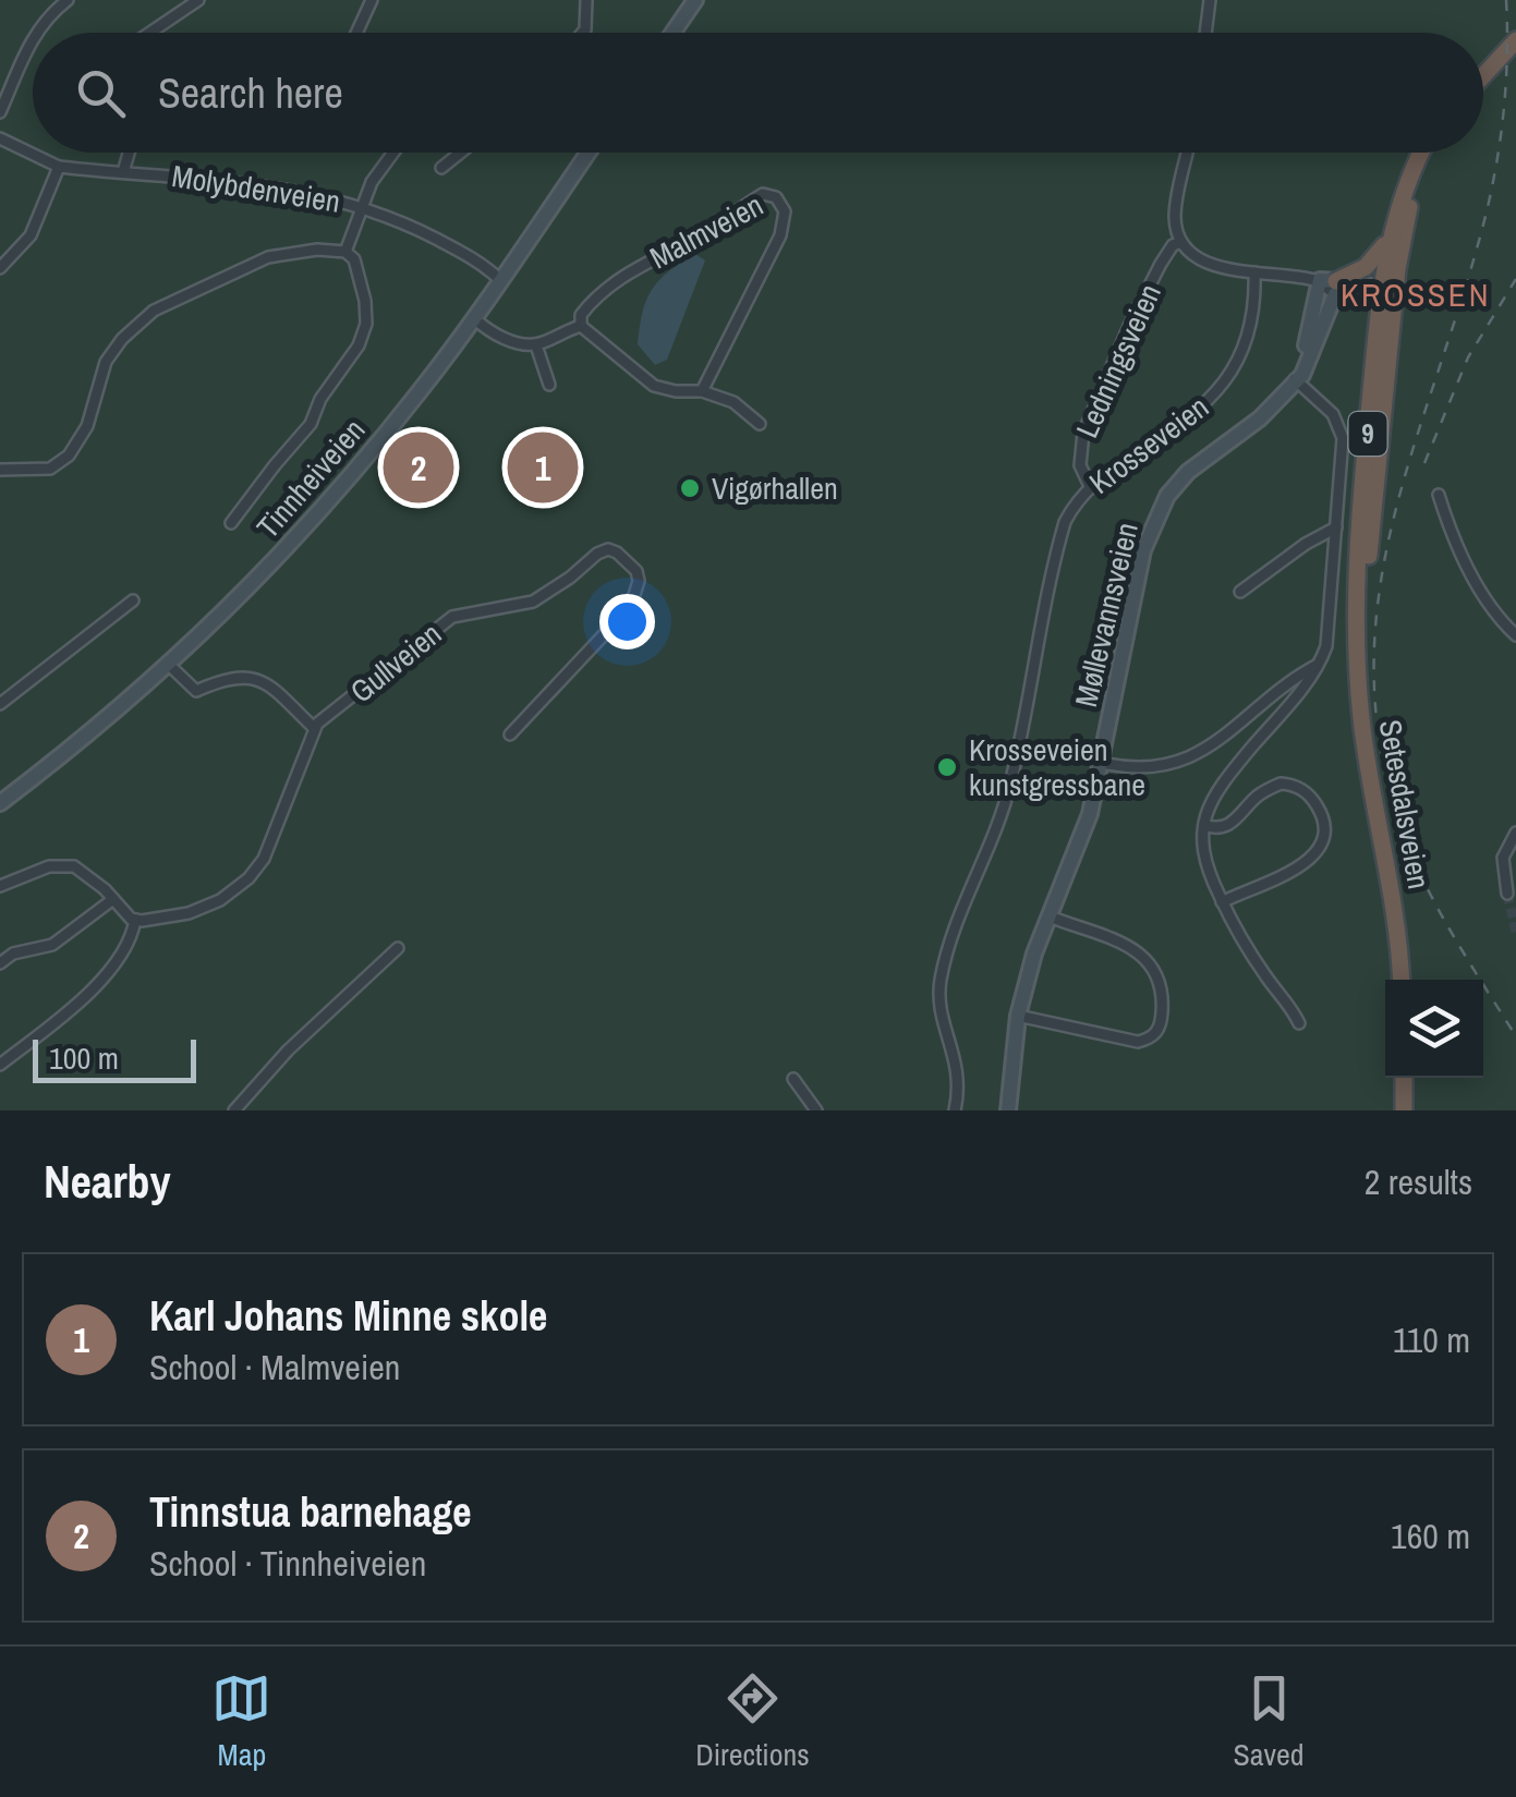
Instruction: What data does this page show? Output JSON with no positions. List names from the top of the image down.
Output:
{
  "streets": {
    "highway": ["9", "Setesdalsveien"],
    "street": [
      "Molybdenveien",
      "Malmveien",
      "Ledningsveien",
      "Krosseveien",
      "Tinnheiveien",
      "Møllevannsveien",
      "Gullveien"
    ]
  },
  "crossings": [
    ["Molybdenveien", "Tinnheiveien"],
    ["Ledningsveien", "Krosseveien"],
    ["9", "Møllevannsveien"],
    ["9", "Setesdalsveien"]
  ],
  "districts": ["KROSSEN"],
  "places": ["Vigørhallen", "Krosseveien kunstgressbane"],
  "scale_bar": "100 m",
  "page": {
    "search": "Search here",
    "pins": ["1", "2"],
    "scale": "100 m",
    "heading": ["Nearby", "2 results"],
    "list": [
      {
        "mark": "1",
        "name": "Karl Johans Minne skole",
        "note": "School · Malmveien",
        "value": "110 m"
      },
      {
        "mark": "2",
        "name": "Tinnstua barnehage",
        "note": "School · Tinnheiveien",
        "value": "160 m"
      }
    ],
    "nav": ["Map", "Directions", "Saved"]
  }
}
